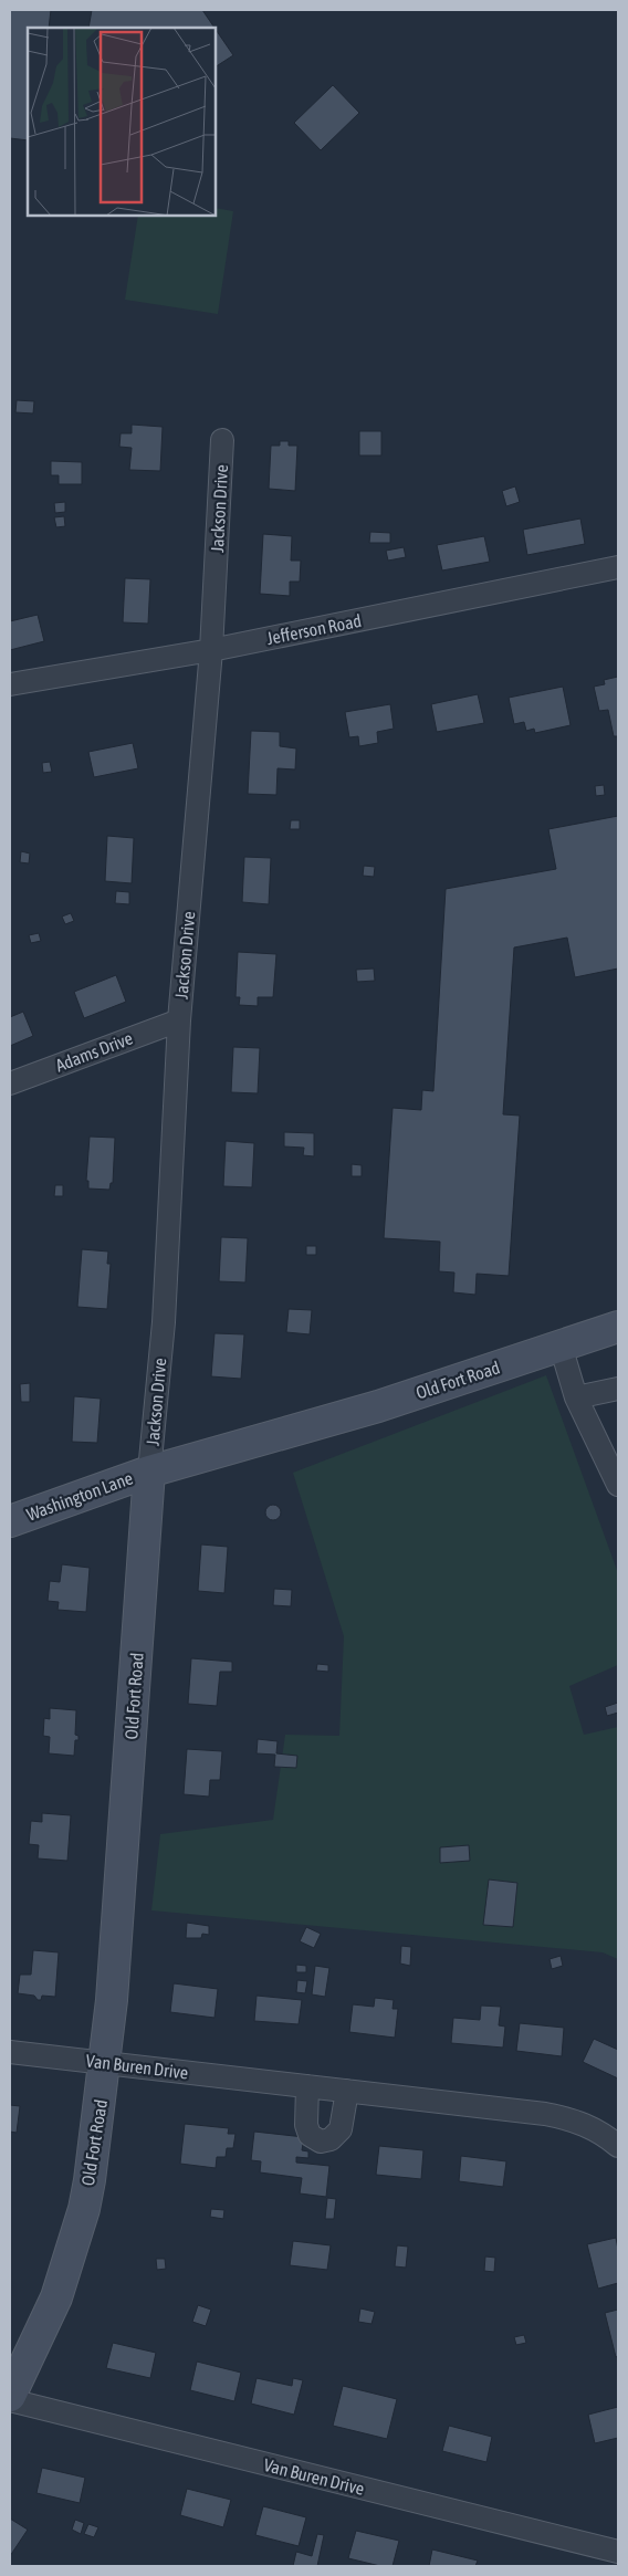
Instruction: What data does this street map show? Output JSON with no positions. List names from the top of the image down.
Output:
{
  "streets": {
    "main road": ["Old Fort Road", "Washington Lane"],
    "street": [
      "Jackson Drive",
      "Jefferson Road",
      "Adams Drive",
      "Van Buren Drive"
    ]
  },
  "crossings": [
    ["Jackson Drive", "Jefferson Road"],
    ["Jackson Drive", "Adams Drive"],
    ["Jackson Drive", "Old Fort Road"],
    ["Jackson Drive", "Washington Lane"],
    ["Old Fort Road", "Washington Lane"],
    ["Old Fort Road", "Van Buren Drive"]
  ]
}
